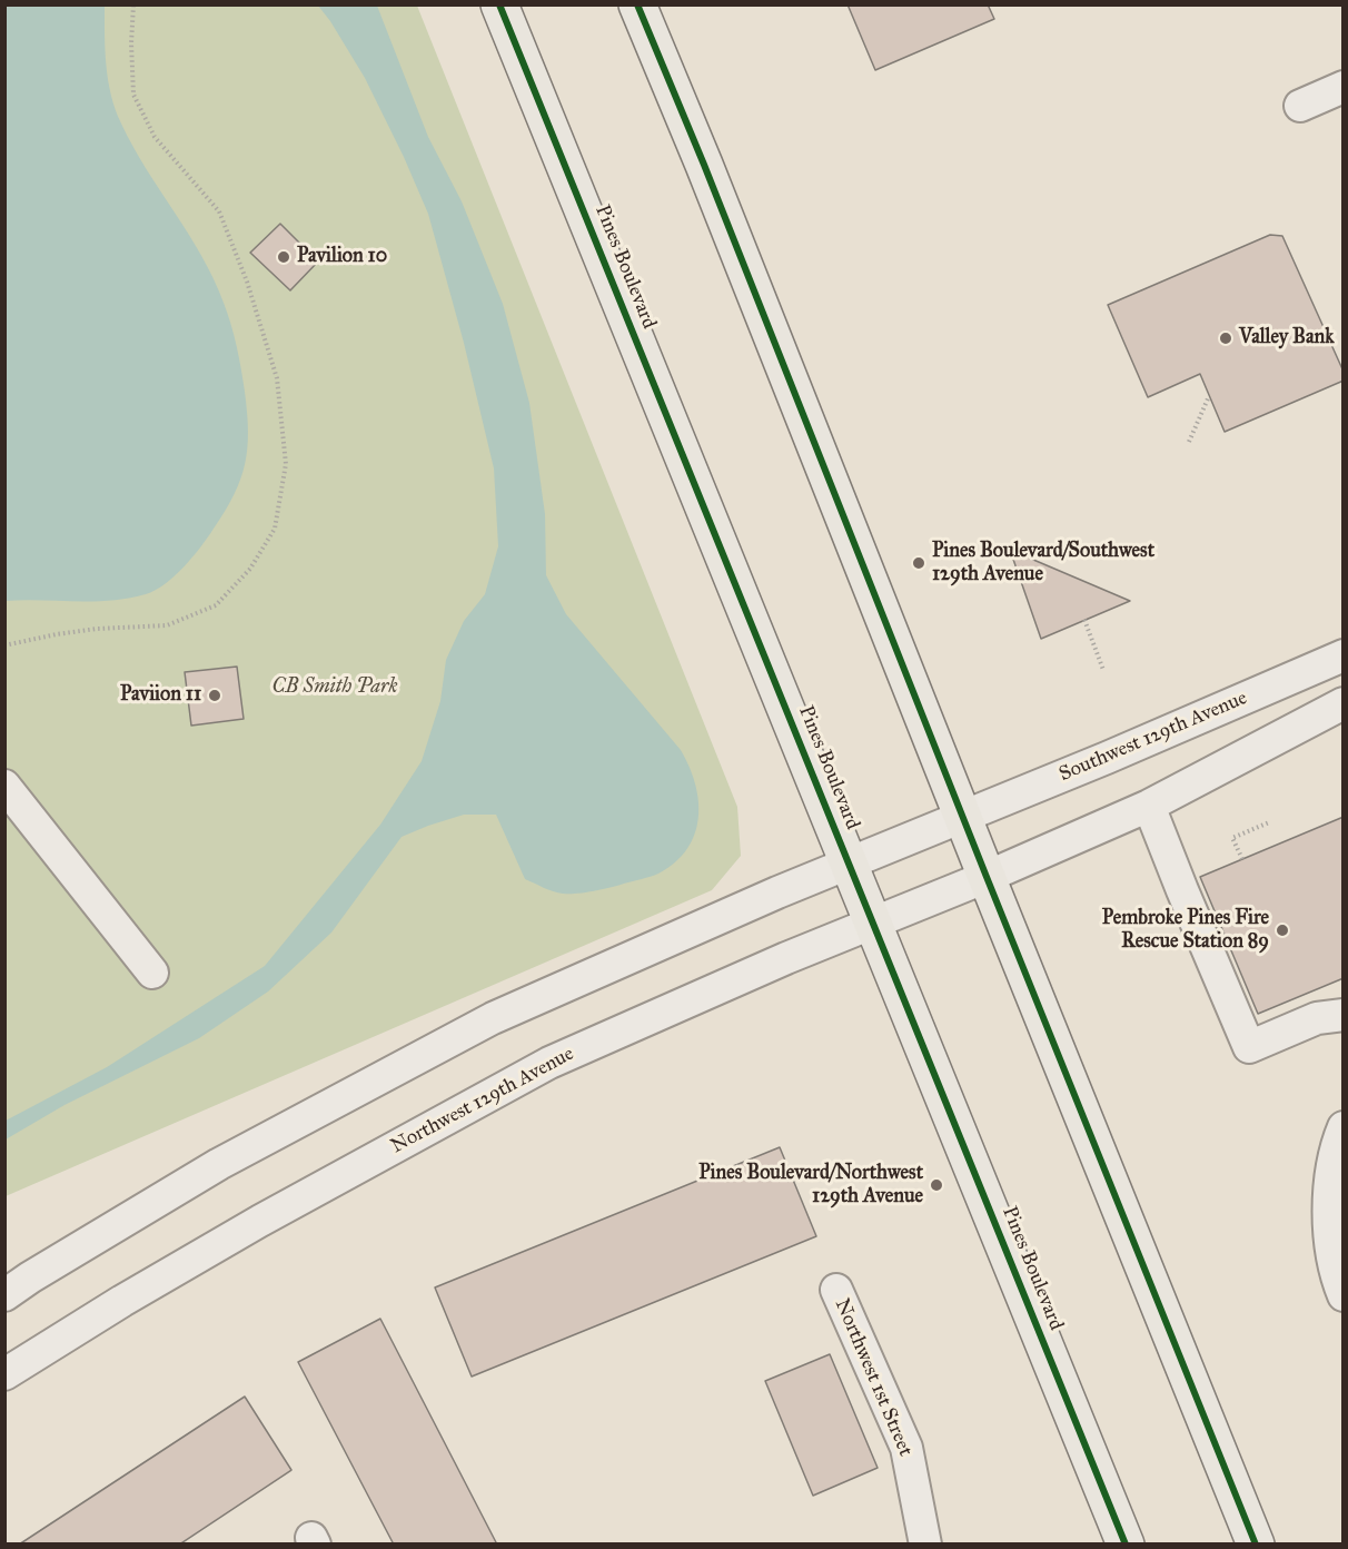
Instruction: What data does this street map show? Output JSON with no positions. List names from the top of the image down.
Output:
{
  "streets": {
    "highway": ["Pines Boulevard"],
    "street": ["Southwest 129th Avenue", "Northwest 129th Avenue", "Northwest 1st Street"]
  },
  "crossings": [
    ["Pines Boulevard", "Northwest 129th Avenue"]
  ],
  "parks": ["CB Smith Park"],
  "places": [
    "Pavilion 10",
    "Valley Bank",
    "Pines Boulevard/Southwest 129th Avenue",
    "Paviion 11",
    "Pembroke Pines Fire Rescue Station 89",
    "Pines Boulevard/Northwest 129th Avenue"
  ]
}
